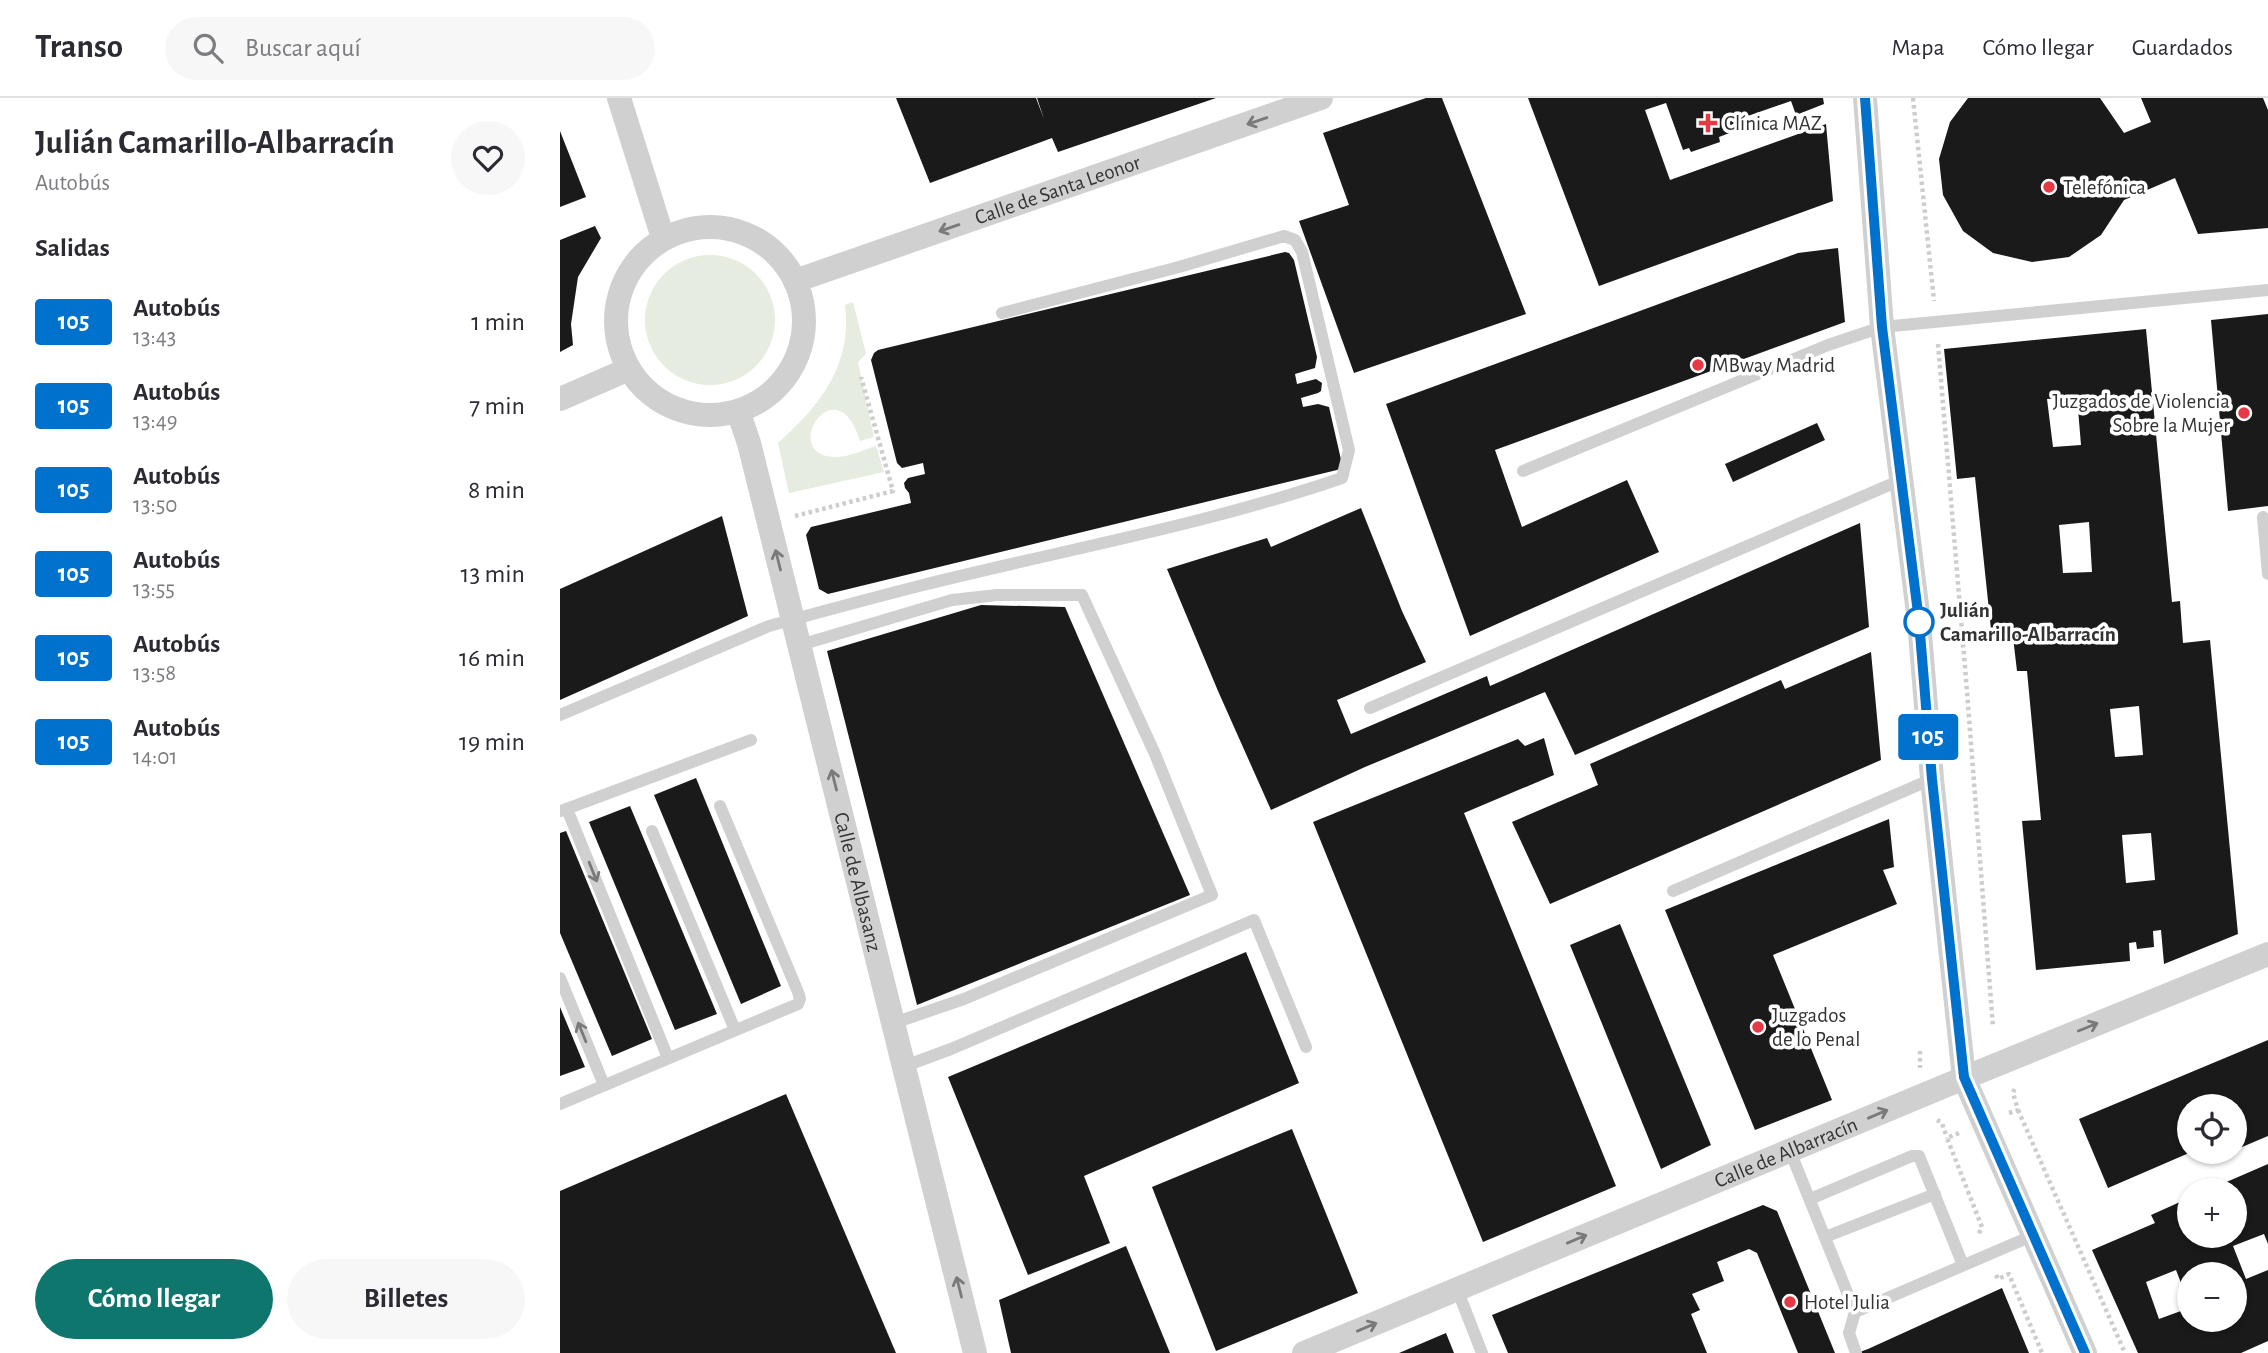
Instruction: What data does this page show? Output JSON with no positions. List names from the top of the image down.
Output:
{
  "streets": {
    "street": ["Calle de Santa Leonor", "Calle de Albasanz", "Calle de Albarracín"]
  },
  "crossings": [
    ["Calle de Santa Leonor", "Calle de Albasanz"]
  ],
  "one_way": ["Calle de Santa Leonor", "Calle de Albasanz", "Calle de Albarracín"],
  "places": {
    "health": ["Clínica MAZ"],
    "other": [
      "Telefónica",
      "MBway Madrid",
      "Juzgados de Violencia Sobre la Mujer",
      "Julián Camarillo-Albarracín",
      "Juzgados de lo Penal",
      "Hotel Julia"
    ]
  },
  "lines": ["bus line 105"],
  "page": {
    "header": "Transo",
    "search": "Buscar aquí",
    "nav": ["Mapa", "Cómo llegar", "Guardados"],
    "heading": [
      ["Julián Camarillo-Albarracín", "Autobús"],
      "Salidas"
    ],
    "on_map": "105",
    "list": [
      {
        "mark": "105",
        "name": "Autobús",
        "note": "13:43",
        "value": "1 min"
      },
      {
        "mark": "105",
        "name": "Autobús",
        "note": "13:49",
        "value": "7 min"
      },
      {
        "mark": "105",
        "name": "Autobús",
        "note": "13:50",
        "value": "8 min"
      },
      {
        "mark": "105",
        "name": "Autobús",
        "note": "13:55",
        "value": "13 min"
      },
      {
        "mark": "105",
        "name": "Autobús",
        "note": "13:58",
        "value": "16 min"
      },
      {
        "mark": "105",
        "name": "Autobús",
        "note": "14:01",
        "value": "19 min"
      }
    ],
    "map_buttons": ["+", "−"],
    "buttons": ["Cómo llegar", "Billetes"]
  }
}
